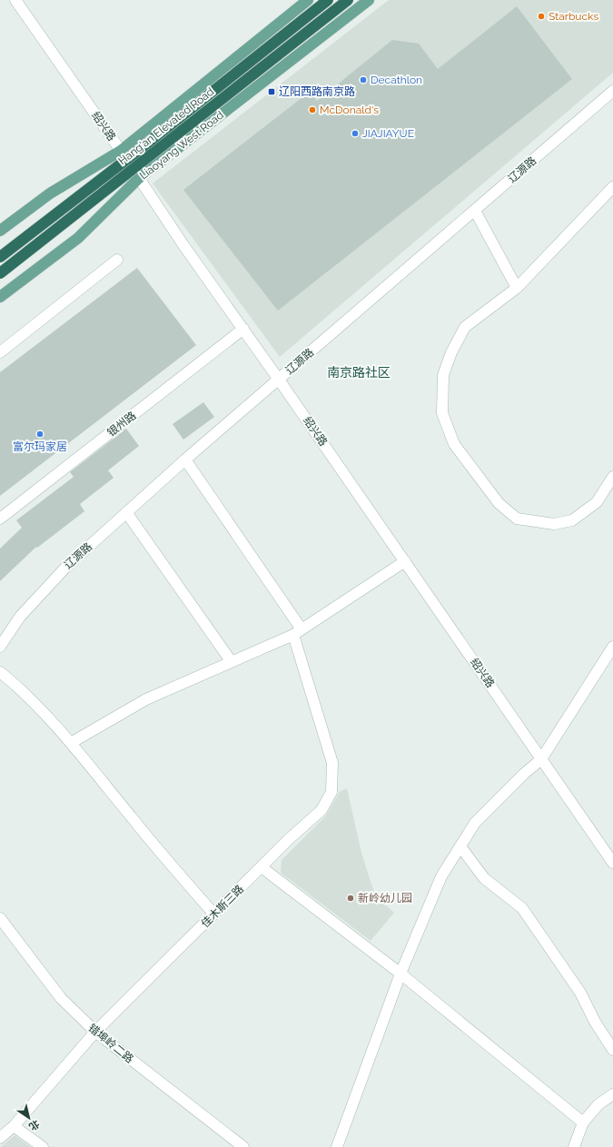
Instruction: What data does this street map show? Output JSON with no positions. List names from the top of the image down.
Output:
{
  "streets": {
    "highway": ["Hang'an Elevated Road"],
    "main road": ["Liaoyang West Road"],
    "street": [
      "绍兴路",
      "辽源路",
      "银州路",
      "佳木斯三路",
      "错埠岭二路"
    ]
  },
  "crossings": [
    ["绍兴路", "Liaoyang West Road"],
    ["绍兴路", "辽源路"],
    ["绍兴路", "银州路"],
    ["辽源路", "佳木斯三路"],
    ["佳木斯三路", "错埠岭二路"]
  ],
  "districts": ["南京路社区"],
  "places": {
    "other": [
      "Starbucks",
      "Decathlon",
      "McDonald's",
      "JIAJIAYUE",
      "富尔玛家居",
      "新岭幼儿园"
    ],
    "transit": ["辽阳西路南京路"]
  },
  "north": "bottom right"
}
